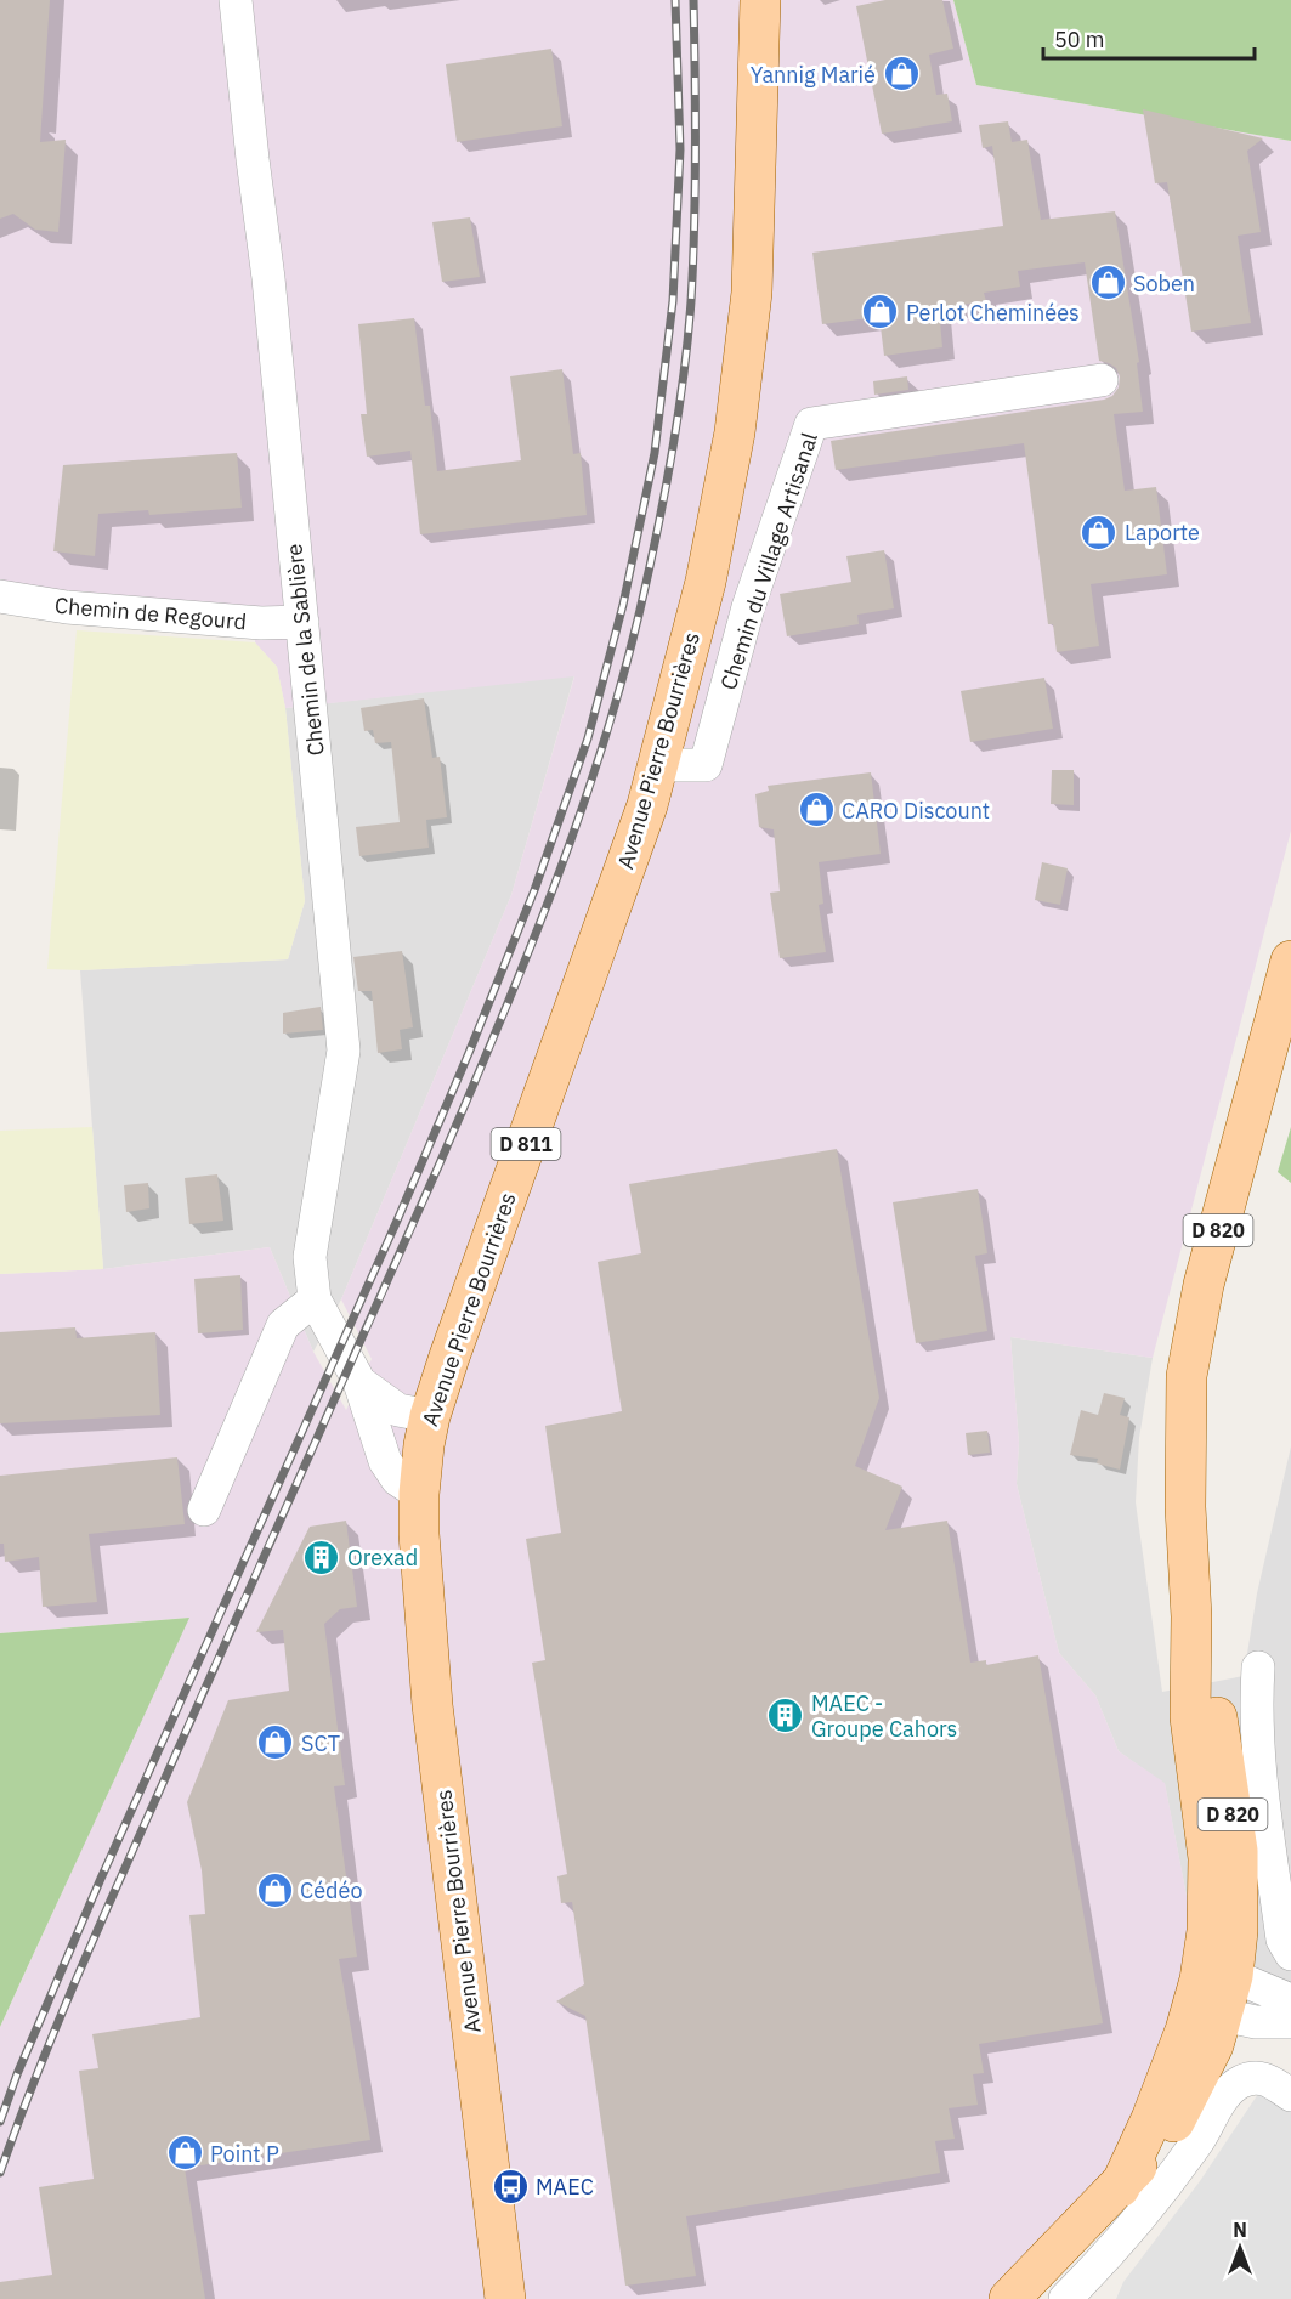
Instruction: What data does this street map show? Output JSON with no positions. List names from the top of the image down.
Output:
{
  "streets": {
    "main road": ["Avenue Pierre Bourrières", "D 811", "D 820"],
    "street": ["Chemin du Village Artisanal", "Chemin de Regourd", "Chemin de la Sablière"]
  },
  "crossings": [
    ["Chemin du Village Artisanal", "Avenue Pierre Bourrières"],
    ["Chemin de Regourd", "Chemin de la Sablière"],
    ["Chemin de la Sablière", "Avenue Pierre Bourrières"]
  ],
  "places": {
    "shop": [
      "Yannig Marié",
      "Soben",
      "Perlot Cheminées",
      "Laporte",
      "CARO Discount",
      "SCT",
      "Cédéo",
      "Point P"
    ],
    "building": ["Orexad", "MAEC - Groupe Cahors"],
    "bus stop": ["MAEC"]
  },
  "scale_bar": "50 m",
  "north": "top"
}
